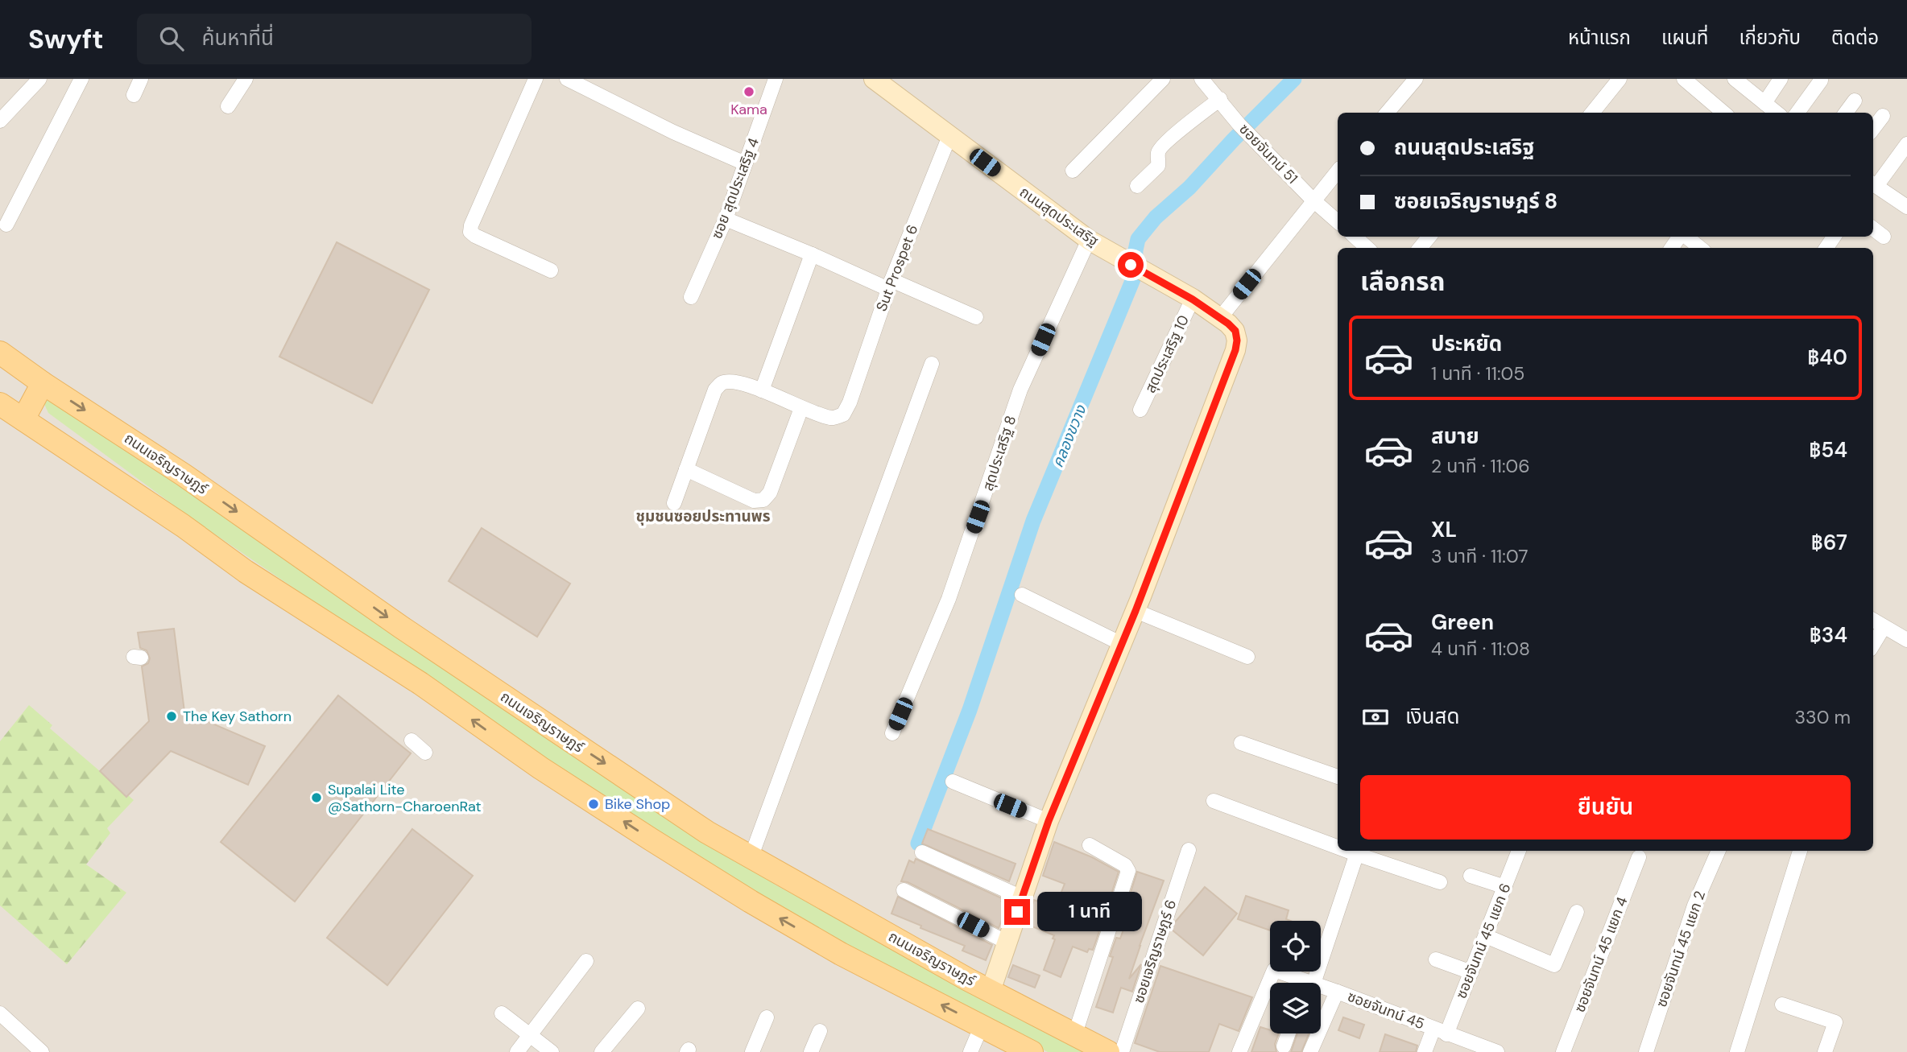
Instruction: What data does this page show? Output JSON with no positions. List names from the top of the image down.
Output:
{
  "streets": {
    "main road": ["ถนนเจริญราษฎร์"],
    "street": [
      "ซอยจันทน์ 51",
      "ซอย สุดประเสริฐ 4",
      "ถนนสุดประเสริฐ",
      "Sut Prospet 6",
      "สุดประเสริฐ 10",
      "สุดประเสริฐ 8",
      "ซอยจันทน์ 45 แยก 6",
      "ซอยจันทน์ 45 แยก 2",
      "ซอยเจริญราษฎร์ 6",
      "ซอยจันทน์ 45 แยก 4",
      "ซอยจันทน์ 45"
    ]
  },
  "crossings": [
    ["ถนนสุดประเสริฐ", "Sut Prospet 6"],
    ["ถนนสุดประเสริฐ", "สุดประเสริฐ 10"],
    ["ถนนสุดประเสริฐ", "สุดประเสริฐ 8"],
    ["ซอยจันทน์ 45 แยก 6", "ซอยจันทน์ 45"]
  ],
  "districts": ["ชุมชนซอยประทานพร"],
  "water": ["คลองขวาง"],
  "places": [
    "Kama",
    "The Key Sathorn",
    "Supalai Lite @Sathorn-CharoenRat",
    "Bike Shop"
  ],
  "page": {
    "header": "Swyft",
    "search": "ค้นหาที่นี่",
    "nav": [
      "หน้าแรก",
      "แผนที่",
      "เกี่ยวกับ",
      "ติดต่อ"
    ],
    "banner": ["ถนนสุดประเสริฐ", "ซอยเจริญราษฎร์ 8"],
    "heading": "เลือกรถ",
    "list": [
      {
        "name": "ประหยัด",
        "note": "1 นาที · 11:05",
        "value": "฿40"
      },
      {
        "name": "สบาย",
        "note": "2 นาที · 11:06",
        "value": "฿54"
      },
      {
        "name": "XL",
        "note": "3 นาที · 11:07",
        "value": "฿67"
      },
      {
        "name": "Green",
        "note": "4 นาที · 11:08",
        "value": "฿34"
      }
    ],
    "pay": ["เงินสด", "330 m"],
    "buttons": "ยืนยัน",
    "bubble": "1 นาที"
  }
}
